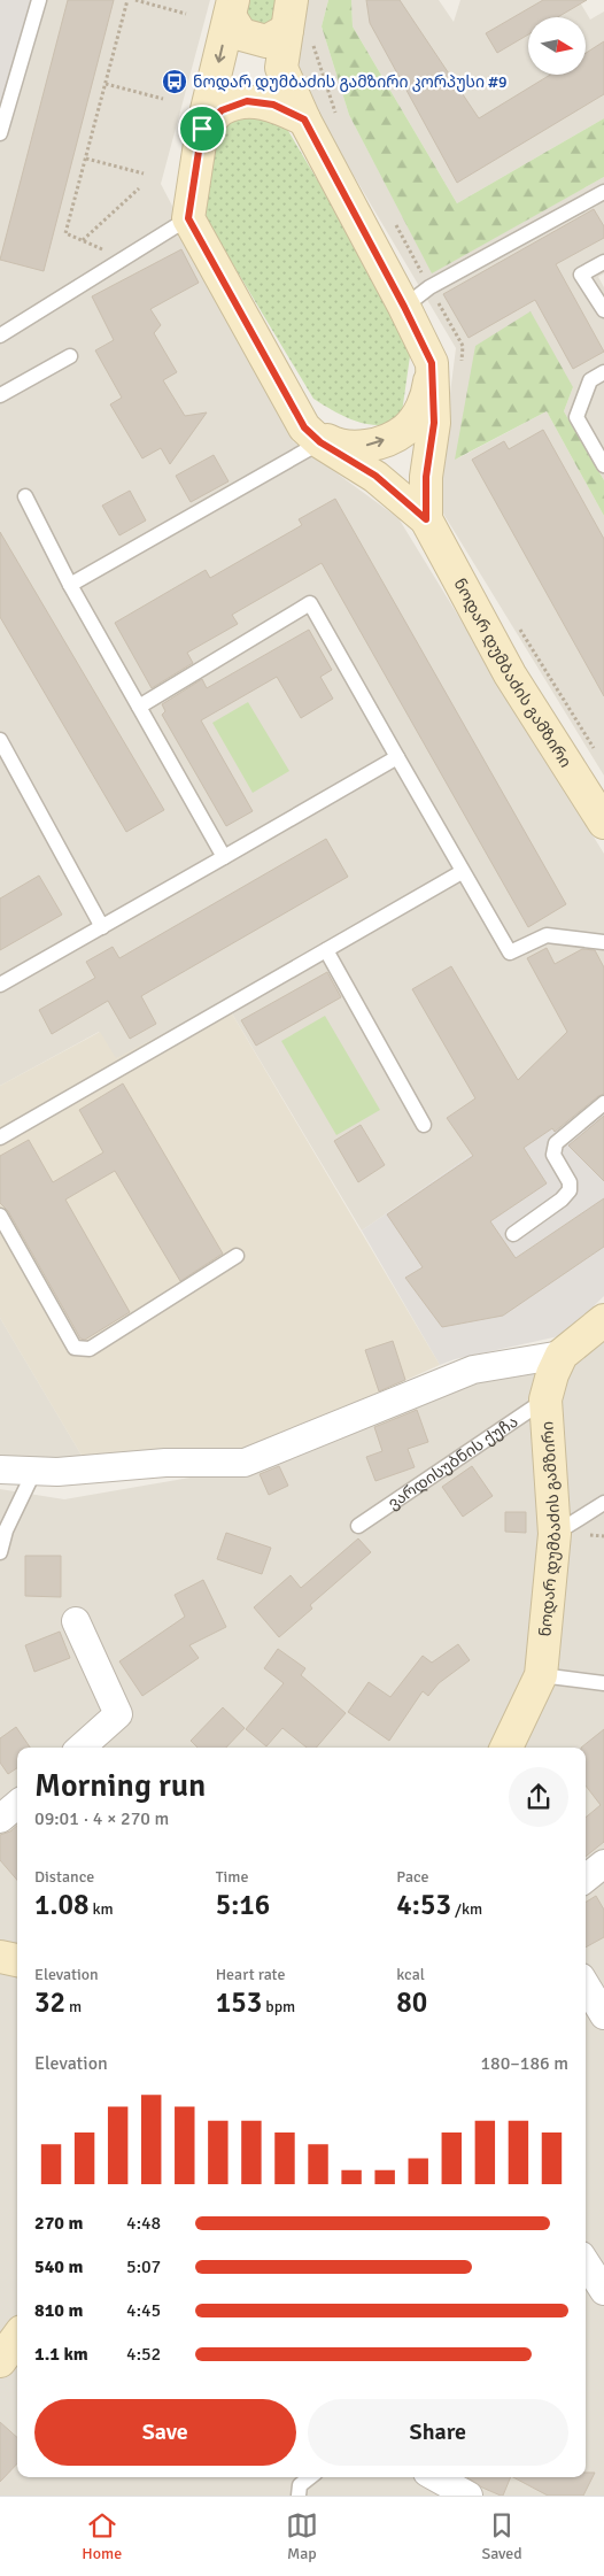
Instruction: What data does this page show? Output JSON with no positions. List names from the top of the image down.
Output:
{
  "streets": {
    "street": ["ნოდარ დუმბაძის გამზირი"],
    "lane": ["ვარდისუბნის ქუჩა"]
  },
  "crossings": [
    ["ნოდარ დუმბაძის გამზირი", "ვარდისუბნის ქუჩა"]
  ],
  "places": {
    "bus stop": ["ნოდარ დუმბაძის გამზირი კორპუსი #9"]
  },
  "north": "right",
  "page": {
    "heading": ["Morning run", "09:01 · 4 × 270 m"],
    "stats": [
      ["Distance", "1.08 km"],
      ["Time", "5:16"],
      ["Pace", "4:53 /km"],
      ["Elevation", "32 m"],
      ["Heart rate", "153 bpm"],
      ["kcal", "80"]
    ],
    "chart": ["Elevation", "180–186 m"],
    "list": [
      {
        "name": "270 m",
        "note": "4:48"
      },
      {
        "name": "540 m",
        "note": "5:07"
      },
      {
        "name": "810 m",
        "note": "4:45"
      },
      {
        "name": "1.1 km",
        "note": "4:52"
      }
    ],
    "buttons": ["Save", "Share"],
    "tabs": ["Home", "Map", "Saved"]
  }
}
